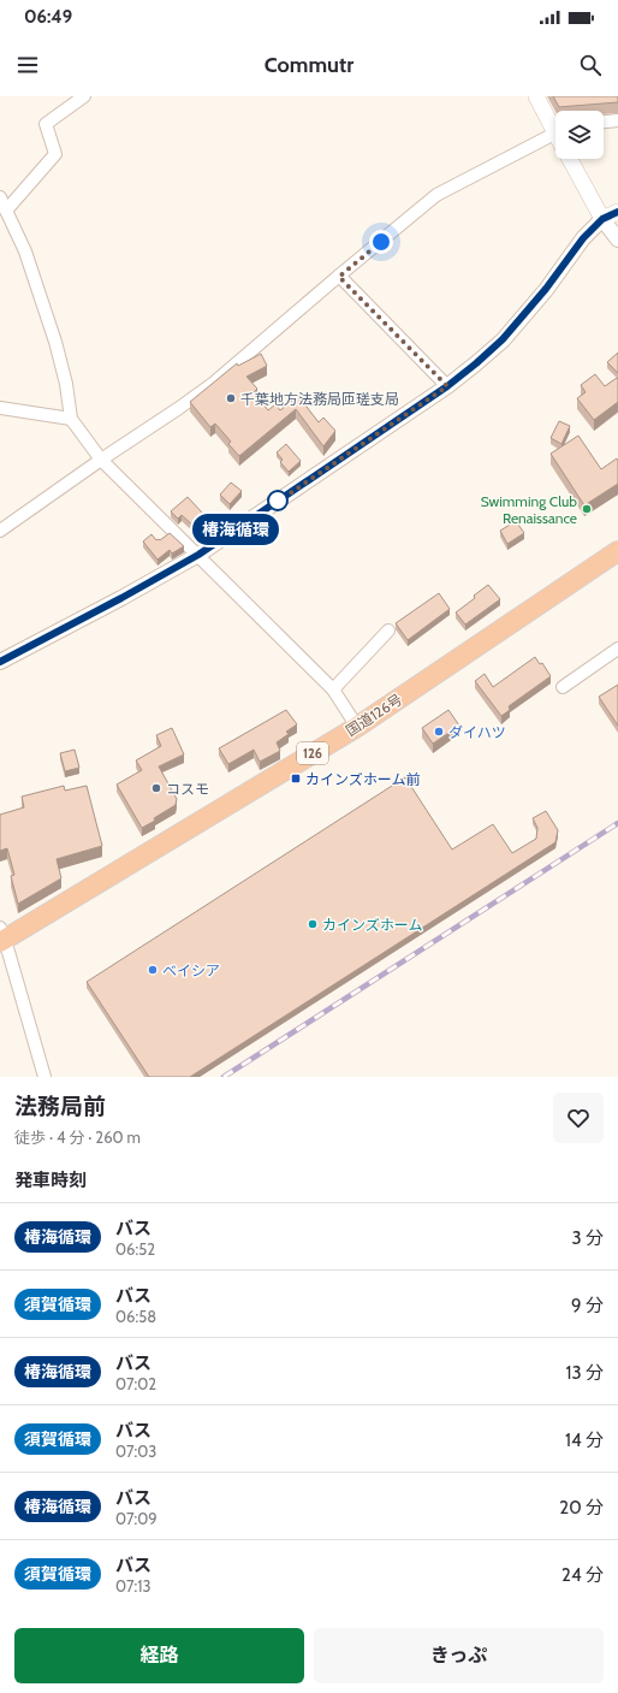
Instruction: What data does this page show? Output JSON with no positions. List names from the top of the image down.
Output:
{
  "streets": {
    "highway": ["国道126号", "126"]
  },
  "places": {
    "other": [
      "千葉地方法務局匝瑳支局",
      "Swimming Club Renaissance",
      "ダイハツ",
      "コスモ",
      "カインズホーム",
      "ベイシア"
    ],
    "transit": ["カインズホーム前"]
  },
  "lines": ["bus line 椿海循環"],
  "page": {
    "status": "06:49",
    "header": "Commutr",
    "on_map": "椿海循環",
    "heading": [
      ["法務局前", "徒歩 · 4 分 · 260 m"],
      "発車時刻"
    ],
    "list": [
      {
        "mark": "椿海循環",
        "name": "バス",
        "note": "06:52",
        "value": "3 分"
      },
      {
        "mark": "須賀循環",
        "name": "バス",
        "note": "06:58",
        "value": "9 分"
      },
      {
        "mark": "椿海循環",
        "name": "バス",
        "note": "07:02",
        "value": "13 分"
      },
      {
        "mark": "須賀循環",
        "name": "バス",
        "note": "07:03",
        "value": "14 分"
      },
      {
        "mark": "椿海循環",
        "name": "バス",
        "note": "07:09",
        "value": "20 分"
      },
      {
        "mark": "須賀循環",
        "name": "バス",
        "note": "07:13",
        "value": "24 分"
      }
    ],
    "buttons": ["経路", "きっぷ"]
  }
}
